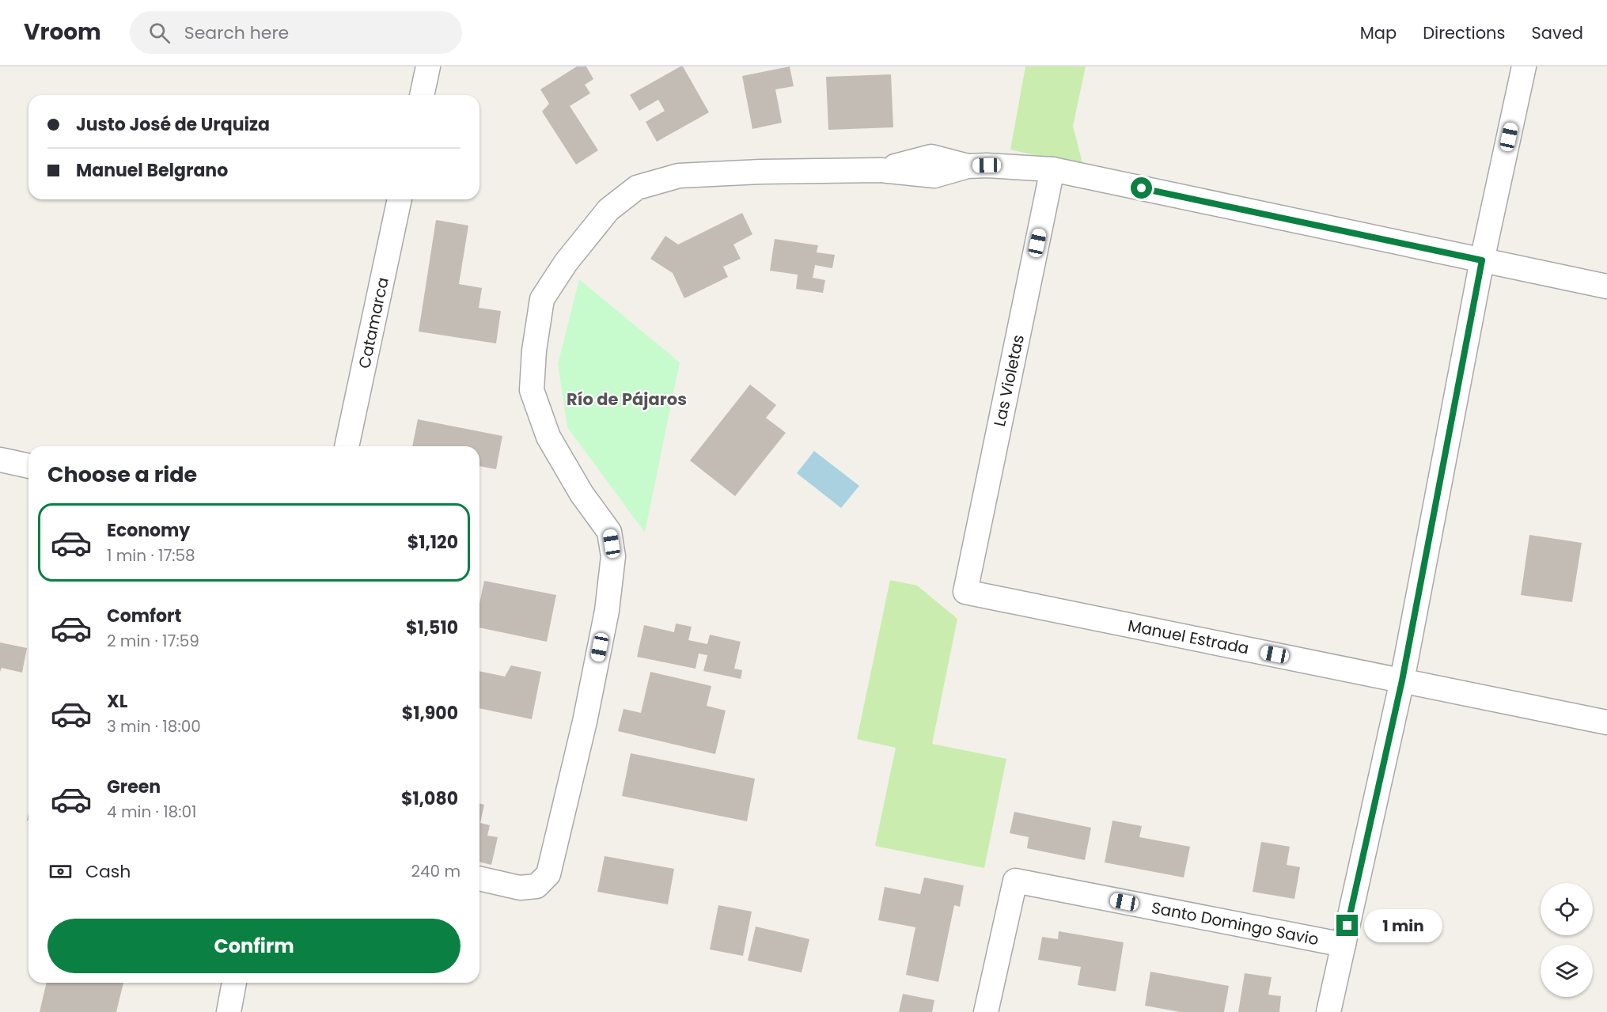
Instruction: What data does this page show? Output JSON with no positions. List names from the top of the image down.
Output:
{
  "streets": {
    "street": [
      "Catamarca",
      "Las Violetas",
      "Manuel Estrada",
      "Santo Domingo Savio"
    ]
  },
  "crossings": [
    ["Las Violetas", "Manuel Estrada"]
  ],
  "districts": ["Río de Pájaros"],
  "page": {
    "header": "Vroom",
    "search": "Search here",
    "nav": ["Map", "Directions", "Saved"],
    "banner": ["Justo José de Urquiza", "Manuel Belgrano"],
    "heading": "Choose a ride",
    "list": [
      {
        "name": "Economy",
        "note": "1 min · 17:58",
        "value": "$1,120"
      },
      {
        "name": "Comfort",
        "note": "2 min · 17:59",
        "value": "$1,510"
      },
      {
        "name": "XL",
        "note": "3 min · 18:00",
        "value": "$1,900"
      },
      {
        "name": "Green",
        "note": "4 min · 18:01",
        "value": "$1,080"
      }
    ],
    "pay": ["Cash", "240 m"],
    "bubble": "1 min",
    "buttons": "Confirm"
  }
}
